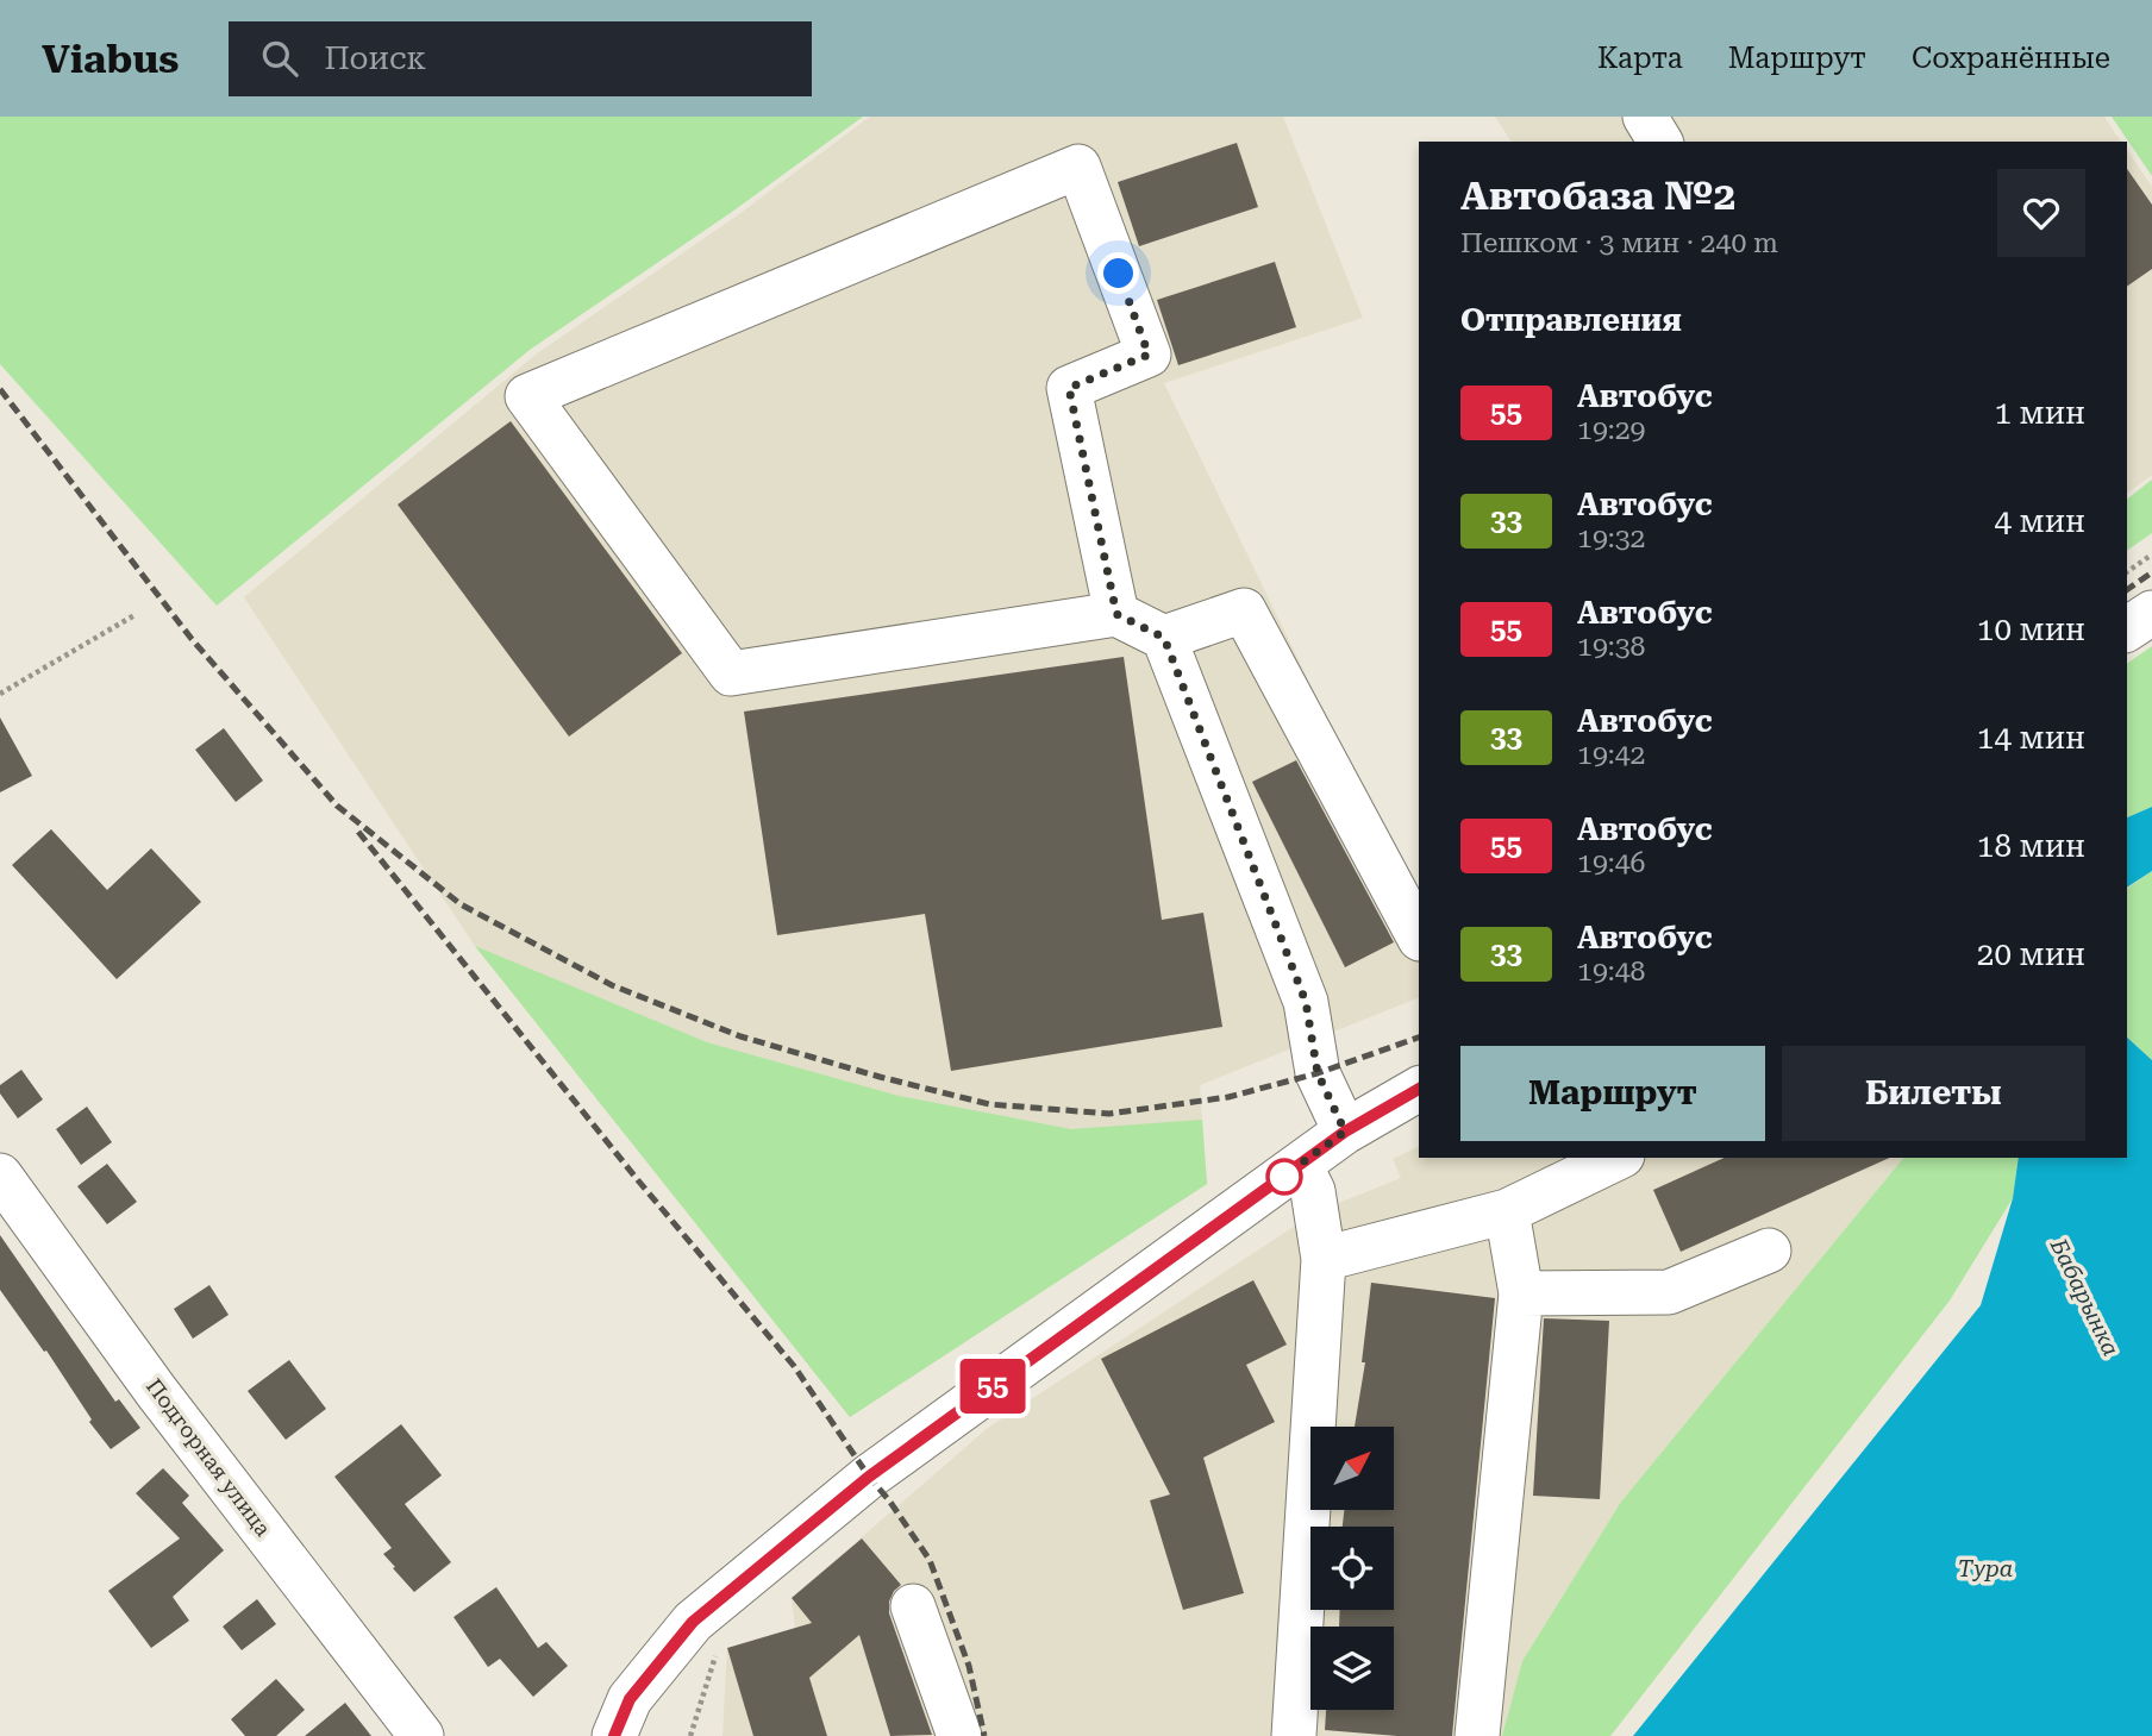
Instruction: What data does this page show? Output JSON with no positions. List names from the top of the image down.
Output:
{
  "streets": {
    "street": ["Подгорная улица"]
  },
  "water": ["Бабарынка", "Тура"],
  "lines": ["bus line 55"],
  "north": "top right",
  "page": {
    "header": "Viabus",
    "search": "Поиск",
    "nav": ["Карта", "Маршрут", "Сохранённые"],
    "on_map": "55",
    "heading": [
      ["Автобаза №2", "Пешком · 3 мин · 240 m"],
      "Отправления"
    ],
    "list": [
      {
        "mark": "55",
        "name": "Автобус",
        "note": "19:29",
        "value": "1 мин"
      },
      {
        "mark": "33",
        "name": "Автобус",
        "note": "19:32",
        "value": "4 мин"
      },
      {
        "mark": "55",
        "name": "Автобус",
        "note": "19:38",
        "value": "10 мин"
      },
      {
        "mark": "33",
        "name": "Автобус",
        "note": "19:42",
        "value": "14 мин"
      },
      {
        "mark": "55",
        "name": "Автобус",
        "note": "19:46",
        "value": "18 мин"
      },
      {
        "mark": "33",
        "name": "Автобус",
        "note": "19:48",
        "value": "20 мин"
      }
    ],
    "buttons": ["Маршрут", "Билеты"]
  }
}
